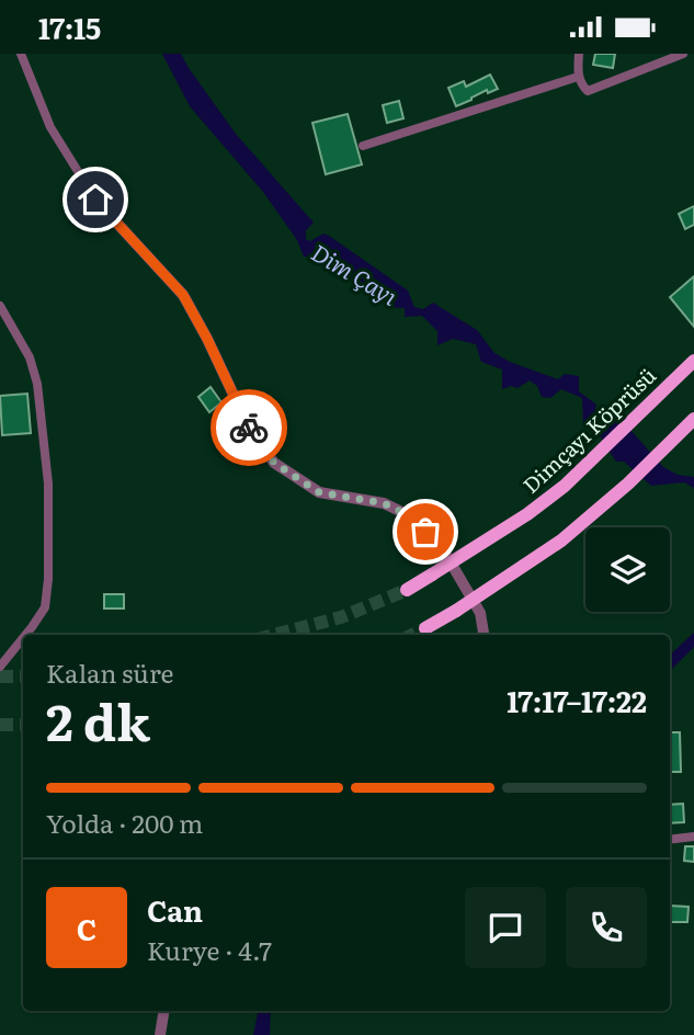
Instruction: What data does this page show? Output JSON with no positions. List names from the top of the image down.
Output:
{
  "streets": {
    "highway": ["Dimçayı Köprüsü"]
  },
  "water": ["Dim Çayı"],
  "page": {
    "status": "17:15",
    "heading": ["2 dk", "Kalan süre", "17:17–17:22"],
    "panel": ["Can", "Kurye · 4.7"],
    "bar": "Yolda · 200 m",
    "round": "C"
  }
}
